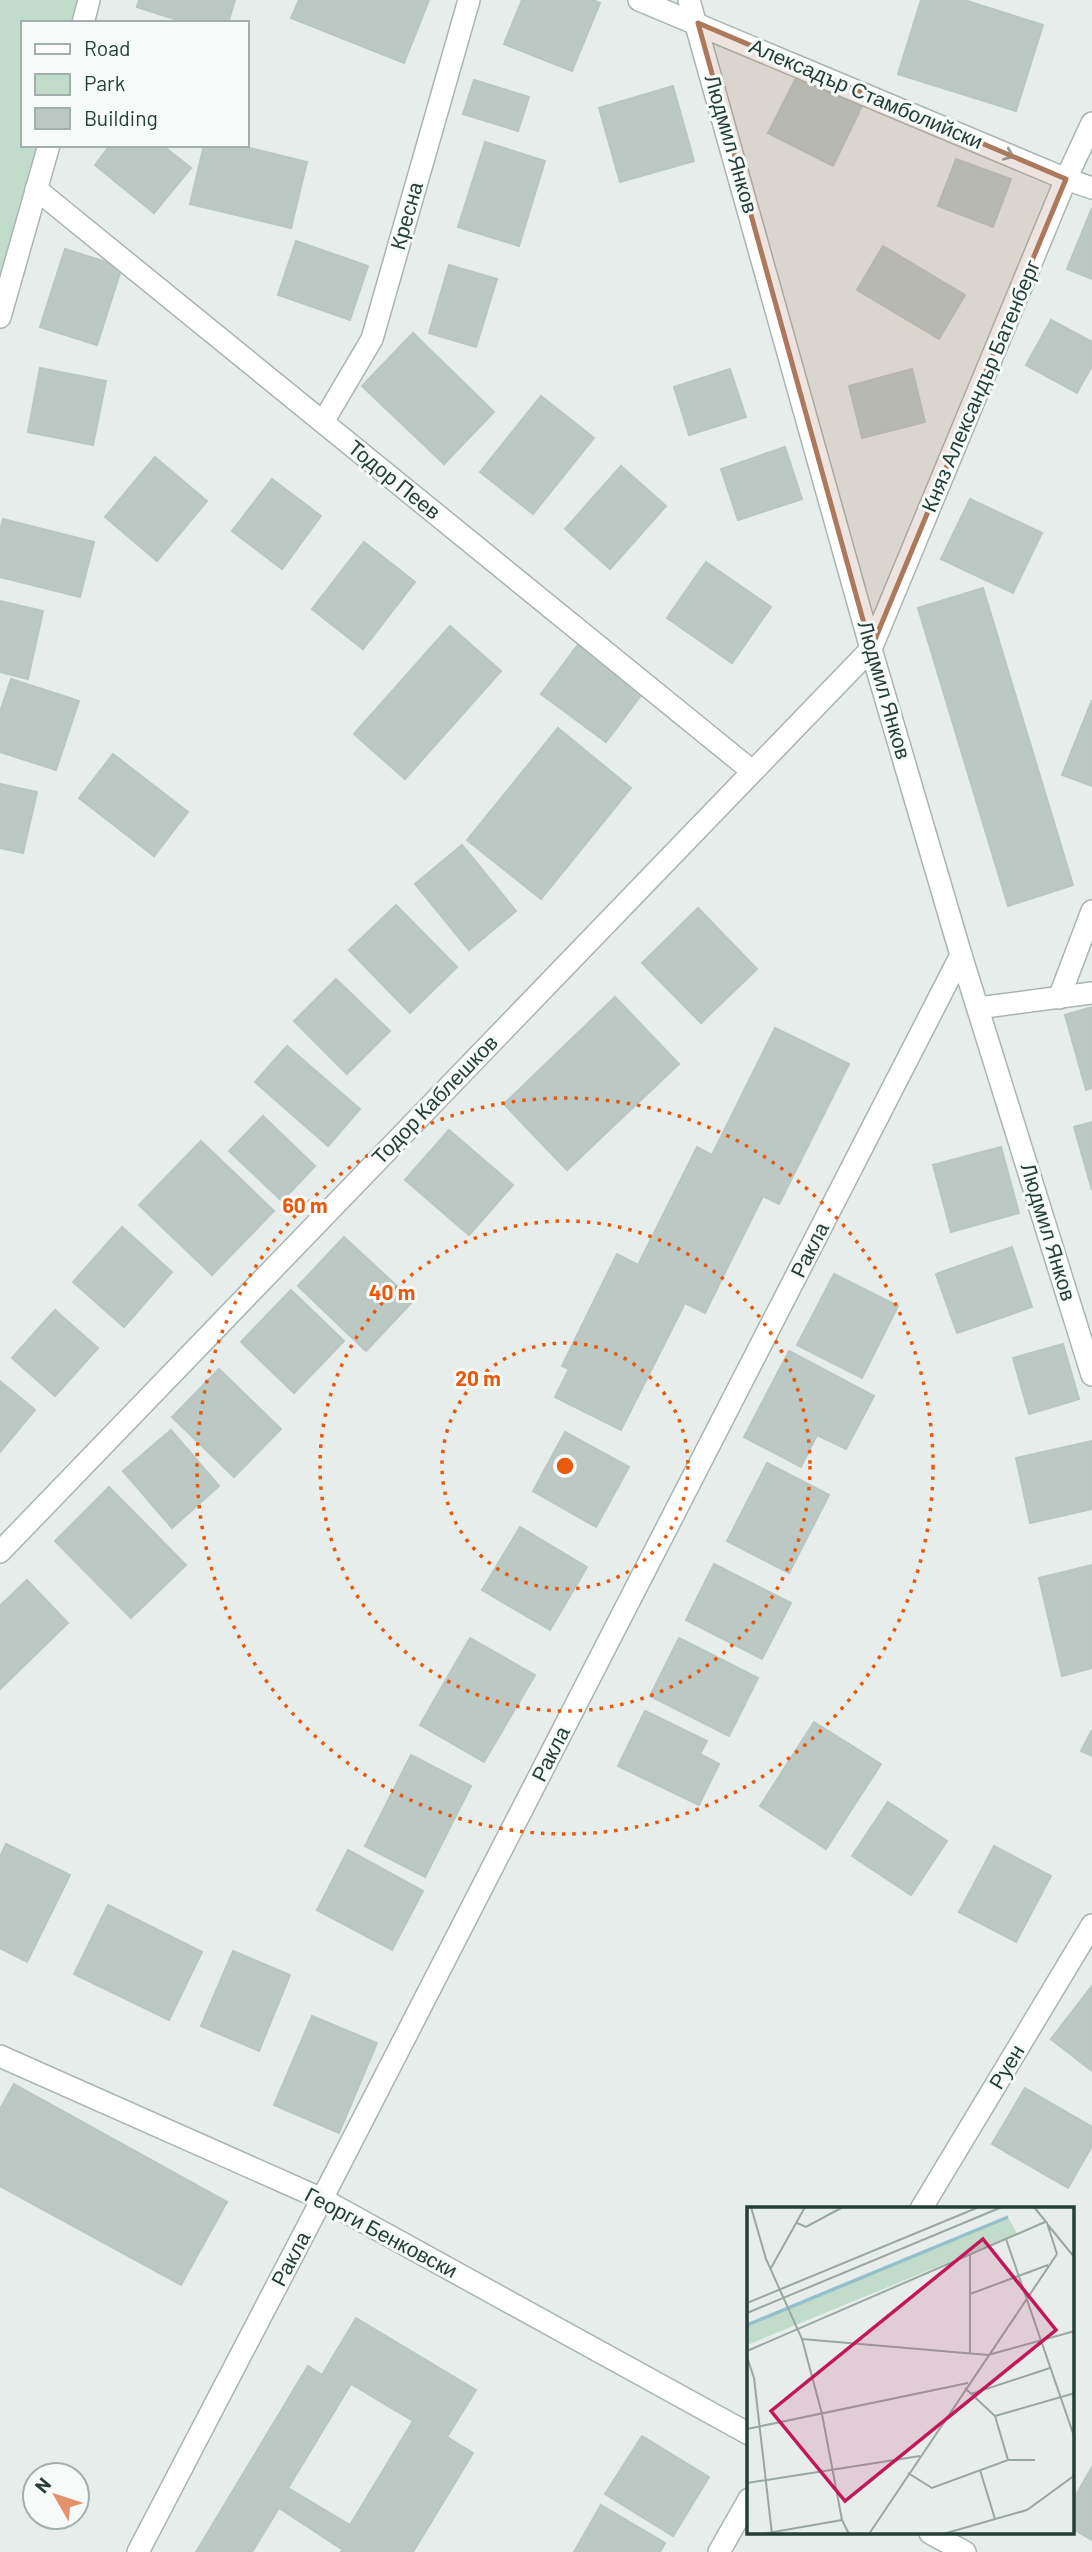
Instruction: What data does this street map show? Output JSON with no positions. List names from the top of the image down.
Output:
{
  "streets": {
    "street": [
      "Алексадър Стамболийски",
      "Людмил Янков",
      "Кресна",
      "Княз Александър Батенберг",
      "Тодор Пеев",
      "Тодор Каблешков",
      "Ракла",
      "Руен",
      "Георги Бенковски"
    ]
  },
  "crossings": [
    ["Алексадър Стамболийски", "Людмил Янков"],
    ["Алексадър Стамболийски", "Княз Александър Батенберг"],
    ["Людмил Янков", "Княз Александър Батенберг"],
    ["Людмил Янков", "Тодор Каблешков"],
    ["Людмил Янков", "Ракла"],
    ["Кресна", "Тодор Пеев"],
    ["Княз Александър Батенберг", "Тодор Каблешков"],
    ["Тодор Пеев", "Тодор Каблешков"],
    ["Ракла", "Георги Бенковски"]
  ],
  "one_way": ["Алексадър Стамболийски"],
  "legend": ["Road", "Park", "Building"],
  "north": "top left",
  "rings": ["60 m", "40 m", "20 m"]
}
